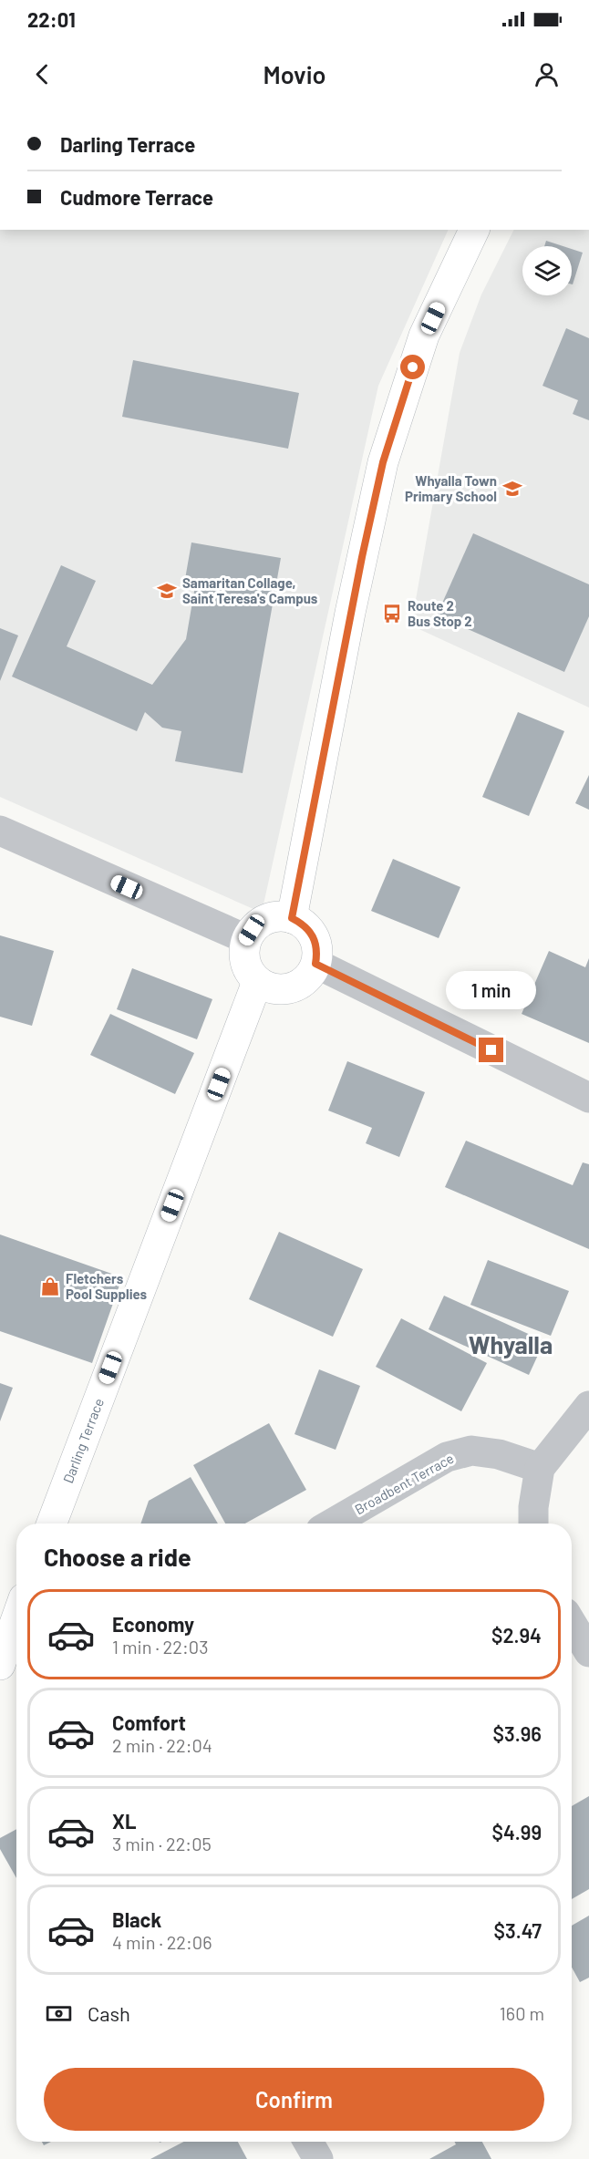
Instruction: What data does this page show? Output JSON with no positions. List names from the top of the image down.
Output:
{
  "streets": {
    "main road": ["Darling Terrace"],
    "street": ["Broadbent Terrace"]
  },
  "districts": ["Whyalla"],
  "places": {
    "school or university": ["Whyalla Town Primary School", "Samaritan Collage, Saint Teresa's Campus"],
    "bus stop": ["Route 2 Bus Stop 2"],
    "shop": ["Fletchers Pool Supplies"]
  },
  "page": {
    "status": "22:01",
    "header": "Movio",
    "banner": ["Darling Terrace", "Cudmore Terrace"],
    "bubble": "1 min",
    "heading": "Choose a ride",
    "list": [
      {
        "name": "Economy",
        "note": "1 min · 22:03",
        "value": "$2.94"
      },
      {
        "name": "Comfort",
        "note": "2 min · 22:04",
        "value": "$3.96"
      },
      {
        "name": "XL",
        "note": "3 min · 22:05",
        "value": "$4.99"
      },
      {
        "name": "Black",
        "note": "4 min · 22:06",
        "value": "$3.47"
      }
    ],
    "pay": ["Cash", "160 m"],
    "buttons": "Confirm"
  }
}
